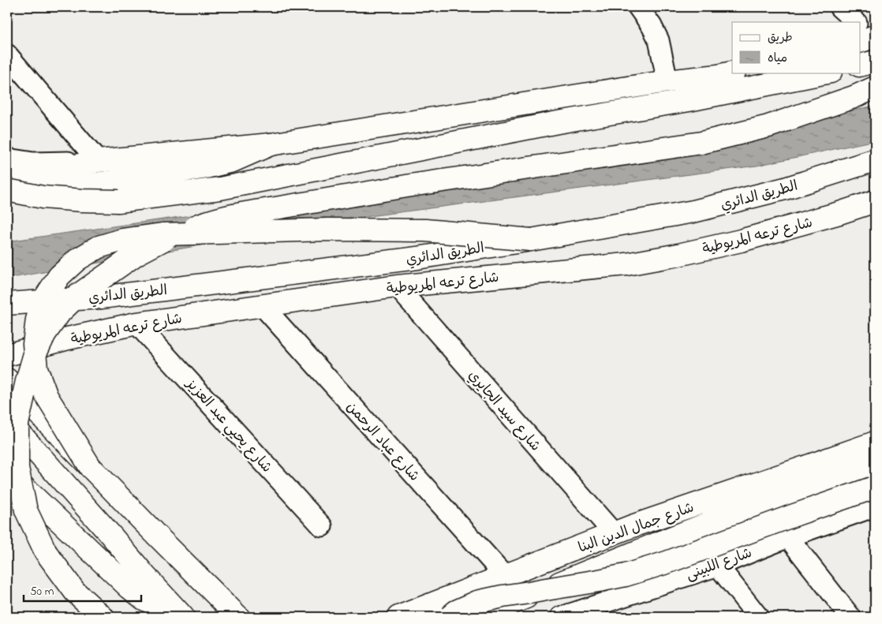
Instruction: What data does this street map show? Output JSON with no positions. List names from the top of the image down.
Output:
{
  "streets": {
    "main road": ["الطريق الدائري", "شارع ترعه المريوطية", "شارع جمال الدين البنا"],
    "street": [
      "شارع سيد الجايري",
      "شارع يحيي عبد العزيز",
      "شارع عباد الرحمن",
      "شارع اللبينى"
    ]
  },
  "crossings": [
    ["شارع ترعه المريوطية", "شارع سيد الجايري"],
    ["شارع ترعه المريوطية", "شارع يحيي عبد العزيز"],
    ["شارع ترعه المريوطية", "شارع عباد الرحمن"],
    ["شارع سيد الجايري", "شارع جمال الدين البنا"],
    ["شارع عباد الرحمن", "شارع جمال الدين البنا"]
  ],
  "legend": ["طريق", "مياه"],
  "scale_bar": "50 m"
}
